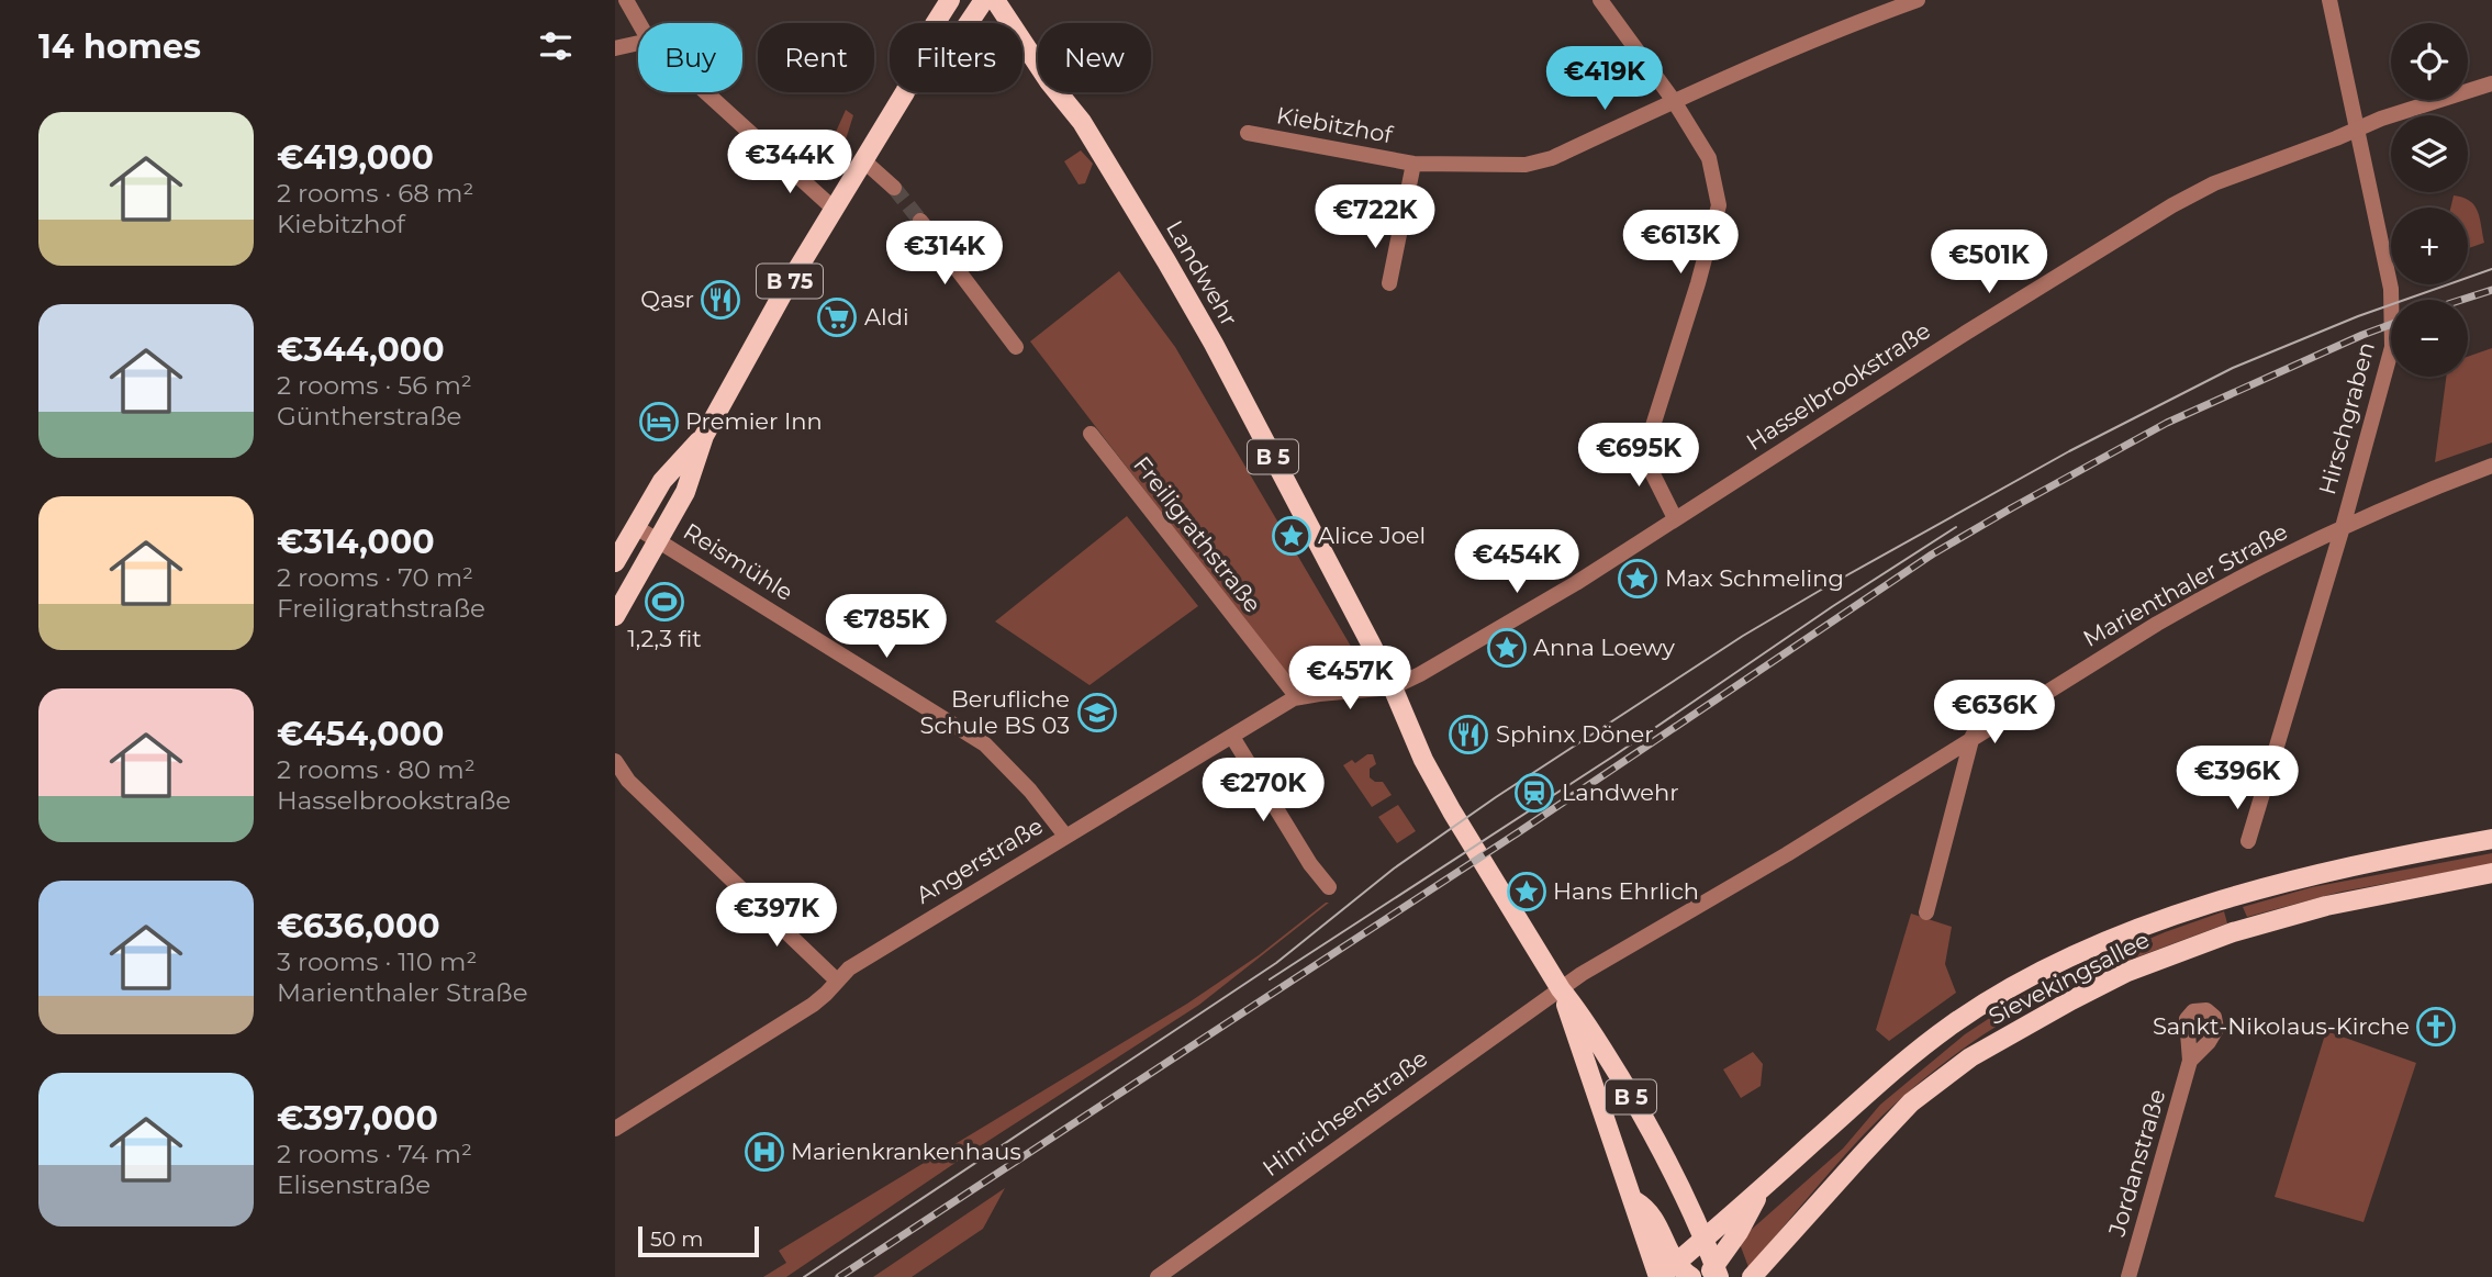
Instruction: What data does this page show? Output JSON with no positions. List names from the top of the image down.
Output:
{
  "streets": {
    "main road": [
      "Landwehr",
      "B 75",
      "B 5",
      "Sievekingsallee"
    ],
    "street": [
      "Kiebitzhof",
      "Hasselbrookstraße",
      "Hirschgraben",
      "Freiligrathstraße",
      "Reismühle",
      "Marienthaler Straße",
      "Angerstraße",
      "Hinrichsenstraße",
      "Jordanstraße"
    ]
  },
  "crossings": [
    ["Landwehr", "Hasselbrookstraße"],
    ["Landwehr", "Marienthaler Straße"],
    ["Landwehr", "Angerstraße"],
    ["Landwehr", "Sievekingsallee"],
    ["Landwehr", "Hinrichsenstraße"],
    ["B 75", "Reismühle"],
    ["Hasselbrookstraße", "Hirschgraben"],
    ["Hasselbrookstraße", "Angerstraße"],
    ["Hirschgraben", "Marienthaler Straße"],
    ["Freiligrathstraße", "Angerstraße"],
    ["Reismühle", "Angerstraße"],
    ["Marienthaler Straße", "Hinrichsenstraße"]
  ],
  "places": {
    "restaurant": ["Qasr", "Sphinx Döner"],
    "supermarket": ["Aldi"],
    "hotel": ["Premier Inn"],
    "place": [
      "Alice Joel",
      "Max Schmeling",
      "Anna Loewy",
      "Hans Ehrlich"
    ],
    "sports": ["1,2,3 fit"],
    "school or university": ["Berufliche Schule BS 03"],
    "station": ["Landwehr"],
    "church": ["Sankt-Nikolaus-Kirche"],
    "hospital": ["Marienkrankenhaus"]
  },
  "scale_bar": "50 m",
  "page": {
    "heading": "14 homes",
    "map_buttons": ["+", "−"],
    "chip": [
      "Buy",
      "Rent",
      "Filters",
      "New"
    ],
    "price": [
      "€419K",
      "€344K",
      "€722K",
      "€613K",
      "€314K",
      "€501K",
      "€695K",
      "€454K",
      "€785K",
      "€457K",
      "€636K",
      "€396K",
      "€270K",
      "€397K"
    ],
    "list": [
      {
        "name": "€419,000",
        "note": "2 rooms · 68 m² · Kiebitzhof"
      },
      {
        "name": "€344,000",
        "note": "2 rooms · 56 m² · Güntherstraße"
      },
      {
        "name": "€314,000",
        "note": "2 rooms · 70 m² · Freiligrathstraße"
      },
      {
        "name": "€454,000",
        "note": "2 rooms · 80 m² · Hasselbrookstraße"
      },
      {
        "name": "€636,000",
        "note": "3 rooms · 110 m² · Marienthaler Straße"
      },
      {
        "name": "€397,000",
        "note": "2 rooms · 74 m² · Elisenstraße"
      }
    ],
    "scale": "50 m"
  }
}
